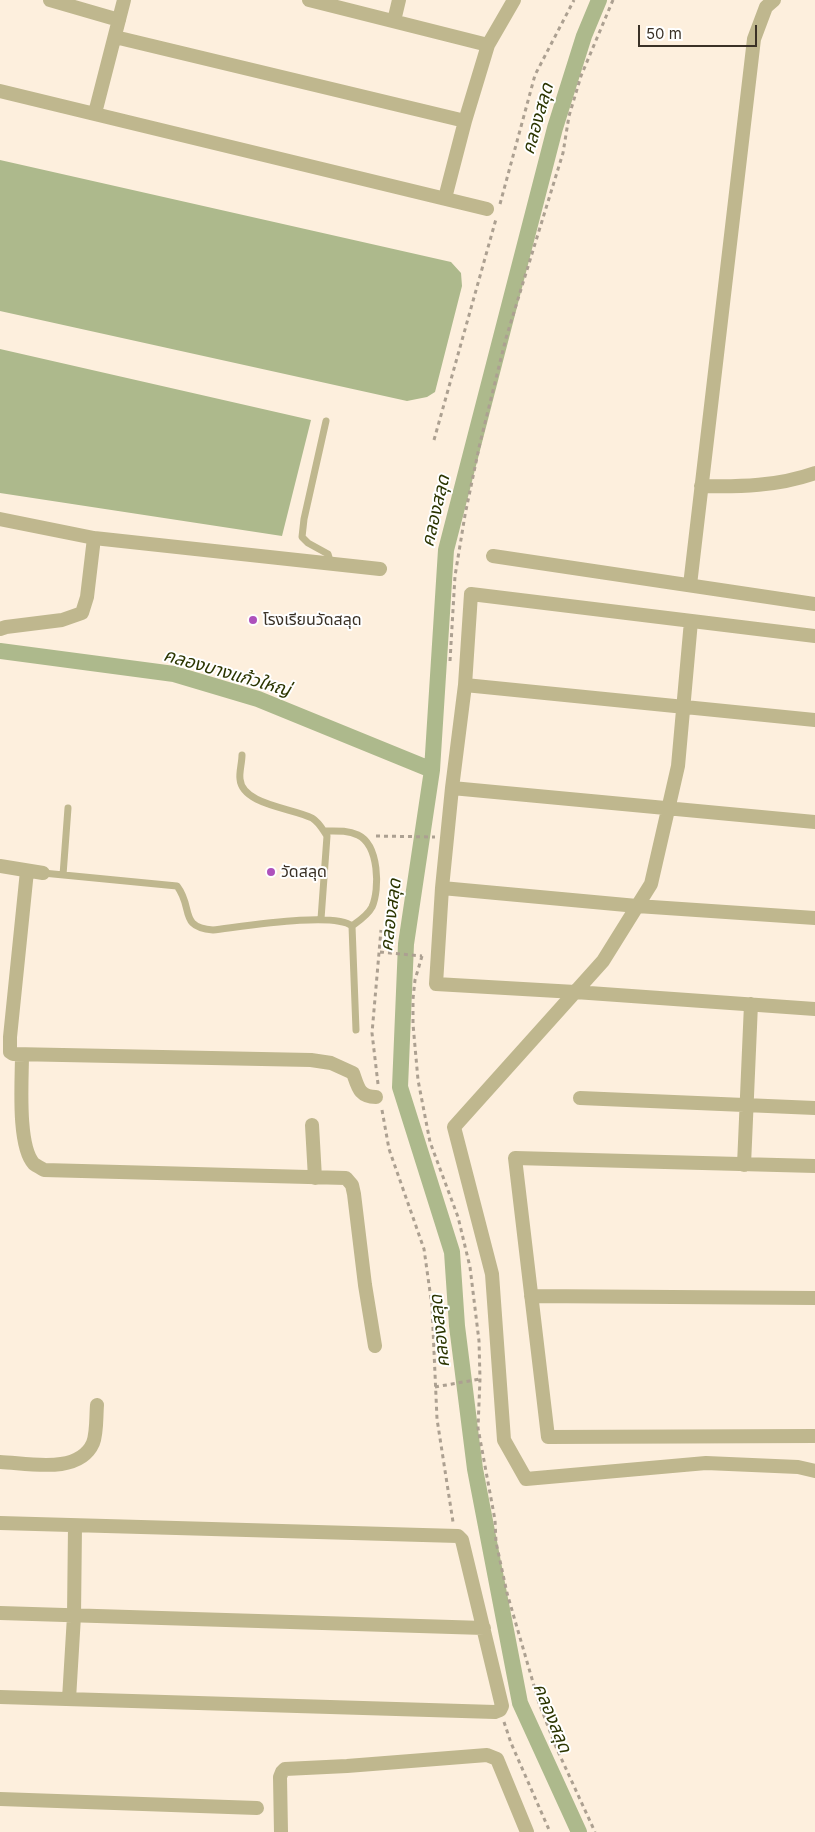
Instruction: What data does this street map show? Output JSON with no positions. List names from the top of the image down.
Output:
{
  "water": ["คลองสลุด", "คลองบางแก้วใหญ่"],
  "places": ["โรงเรียนวัดสลุด", "วัดสลุด"],
  "scale_bar": "50 m"
}
